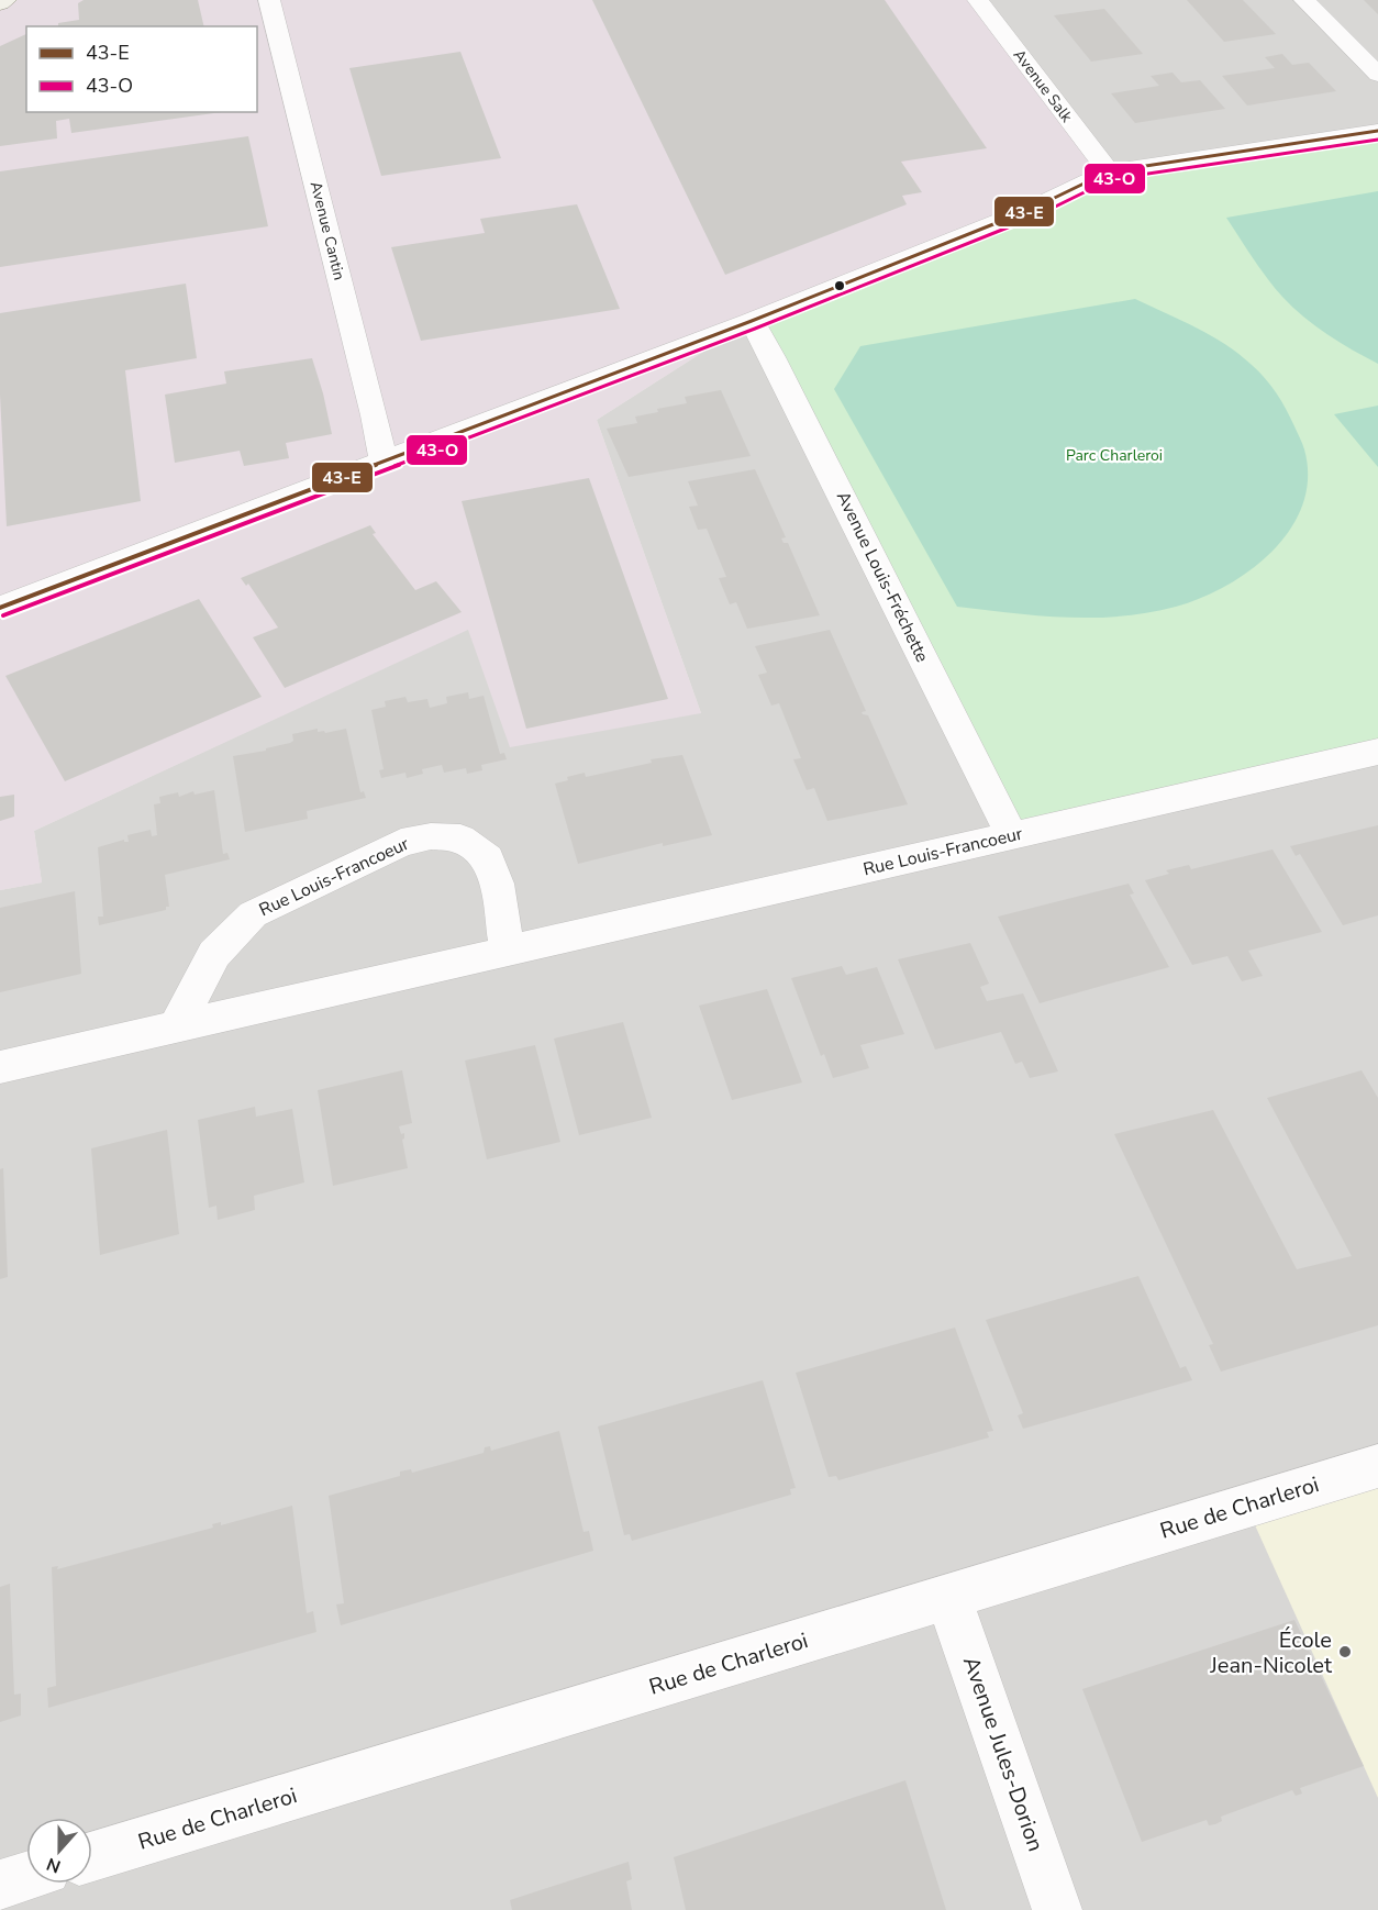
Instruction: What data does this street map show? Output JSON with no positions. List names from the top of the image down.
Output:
{
  "streets": {
    "street": [
      "Avenue Salk",
      "Avenue Cantin",
      "Avenue Louis-Fréchette",
      "Rue Louis-Francoeur",
      "Rue de Charleroi",
      "Avenue Jules-Dorion"
    ]
  },
  "crossings": [
    ["Avenue Louis-Fréchette", "Rue Louis-Francoeur"],
    ["Rue de Charleroi", "Avenue Jules-Dorion"]
  ],
  "parks": ["Parc Charleroi"],
  "places": ["École Jean-Nicolet"],
  "lines": ["transit line 43-E", "transit line 43-O"],
  "legend": ["43-E", "43-O"],
  "north": "bottom"
}
